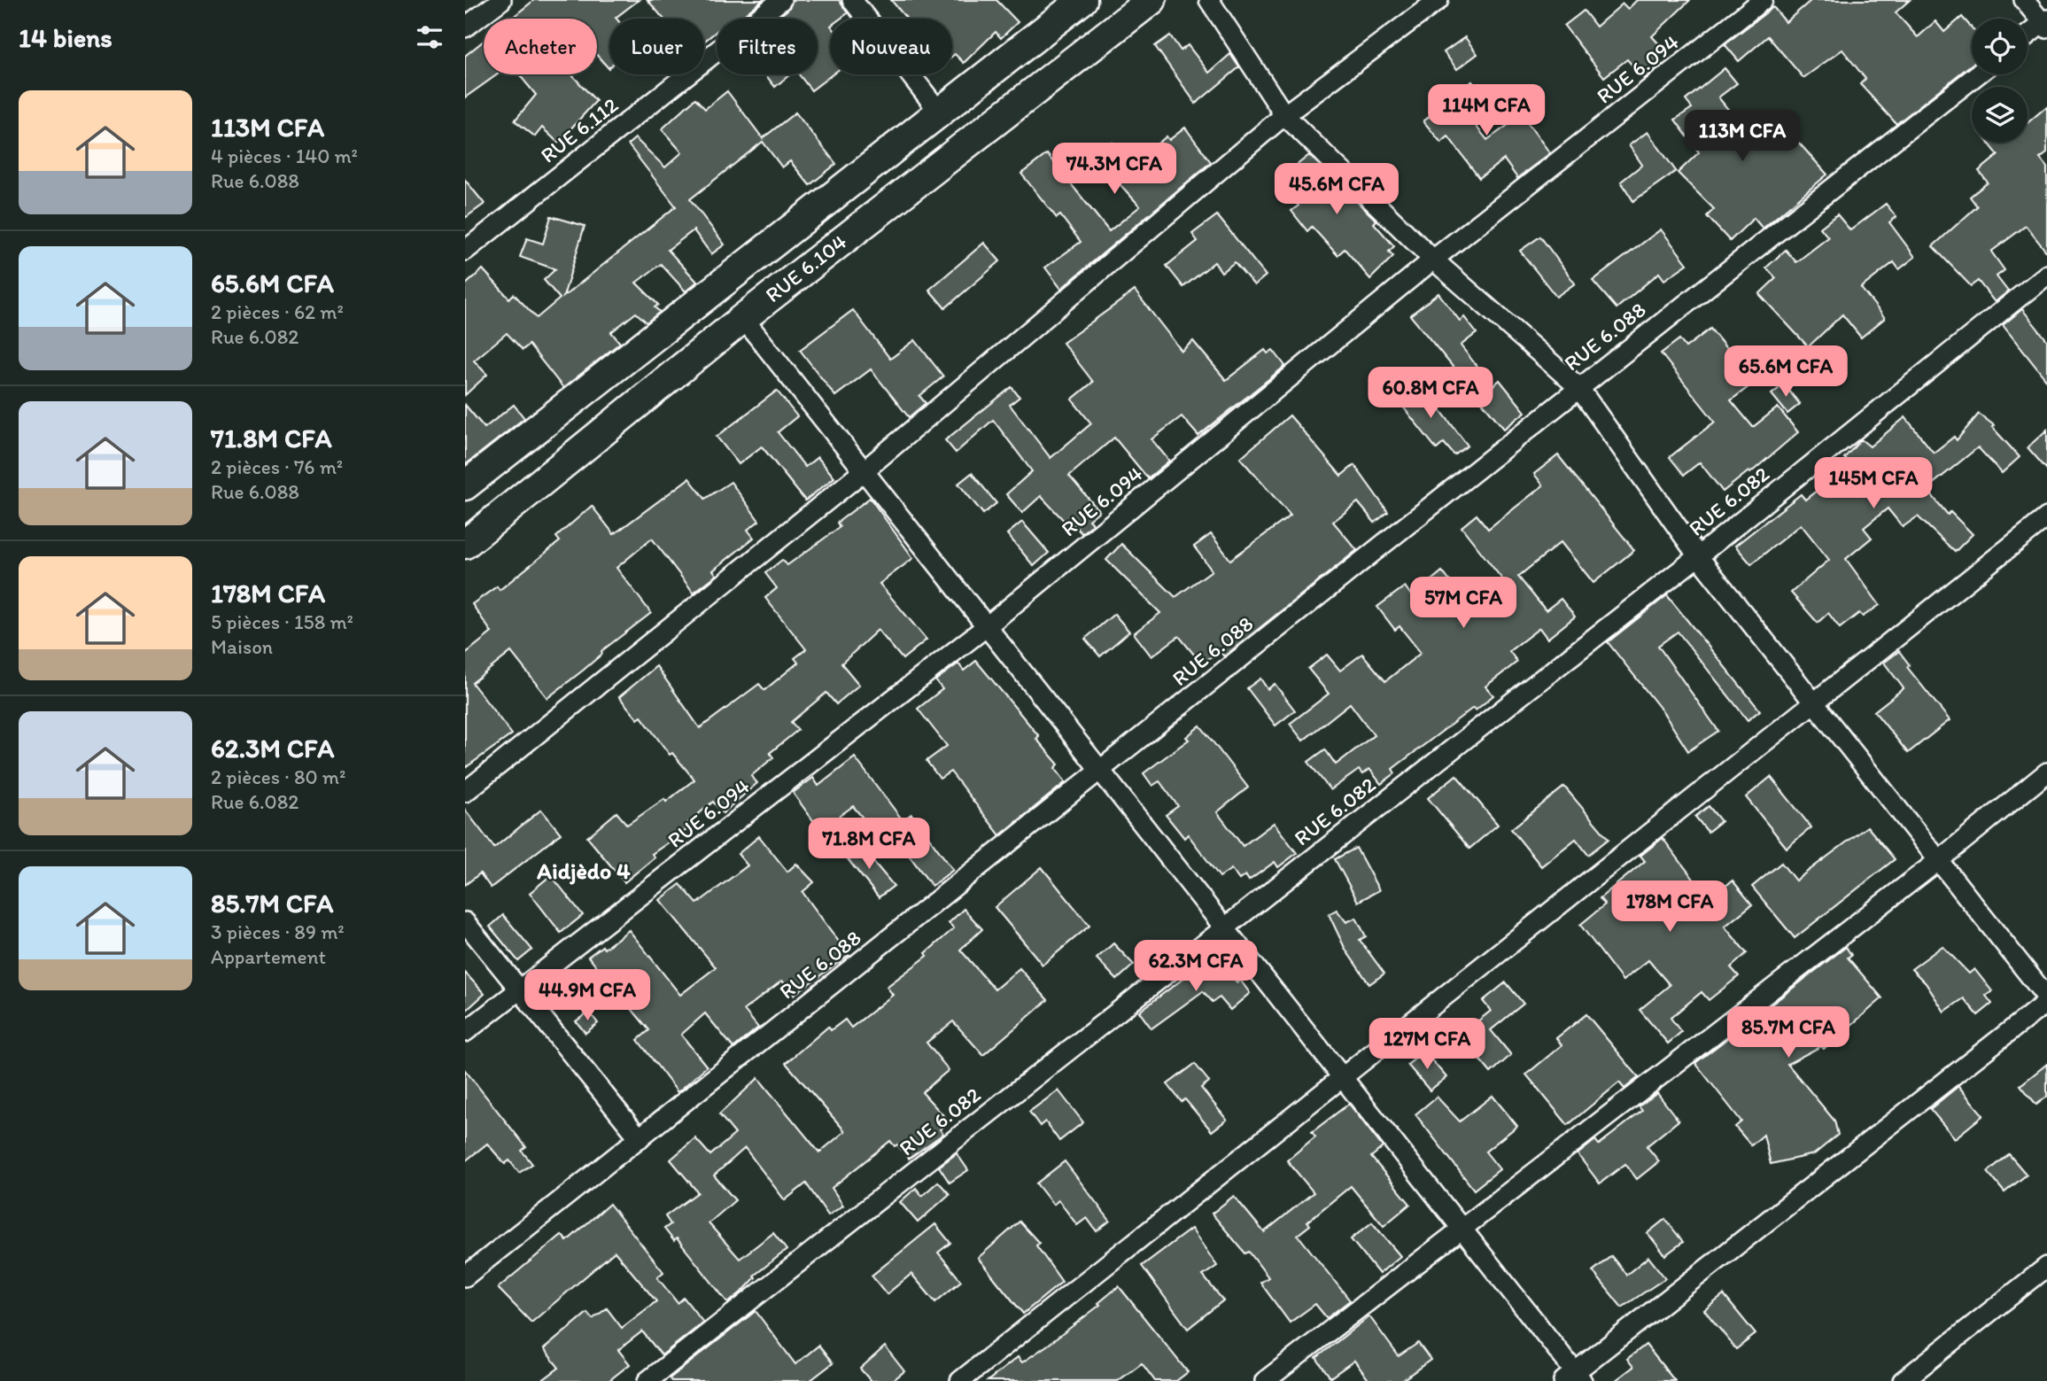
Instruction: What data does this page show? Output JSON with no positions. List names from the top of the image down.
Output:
{
  "streets": {
    "street": [
      "RUE 6.094",
      "RUE 6.112",
      "RUE 6.104",
      "RUE 6.088",
      "RUE 6.082"
    ]
  },
  "districts": ["Aidjèdo 4"],
  "page": {
    "heading": "14 biens",
    "chip": [
      "Acheter",
      "Louer",
      "Filtres",
      "Nouveau"
    ],
    "list": [
      {
        "name": "113M CFA",
        "note": "4 pièces · 140 m² · Rue 6.088"
      },
      {
        "name": "65.6M CFA",
        "note": "2 pièces · 62 m² · Rue 6.082"
      },
      {
        "name": "71.8M CFA",
        "note": "2 pièces · 76 m² · Rue 6.088"
      },
      {
        "name": "178M CFA",
        "note": "5 pièces · 158 m² · Maison"
      },
      {
        "name": "62.3M CFA",
        "note": "2 pièces · 80 m² · Rue 6.082"
      },
      {
        "name": "85.7M CFA",
        "note": "3 pièces · 89 m² · Appartement"
      }
    ],
    "price": [
      "114M CFA",
      "113M CFA",
      "74.3M CFA",
      "45.6M CFA",
      "65.6M CFA",
      "60.8M CFA",
      "145M CFA",
      "57M CFA",
      "71.8M CFA",
      "178M CFA",
      "62.3M CFA",
      "44.9M CFA",
      "85.7M CFA",
      "127M CFA"
    ]
  }
}
